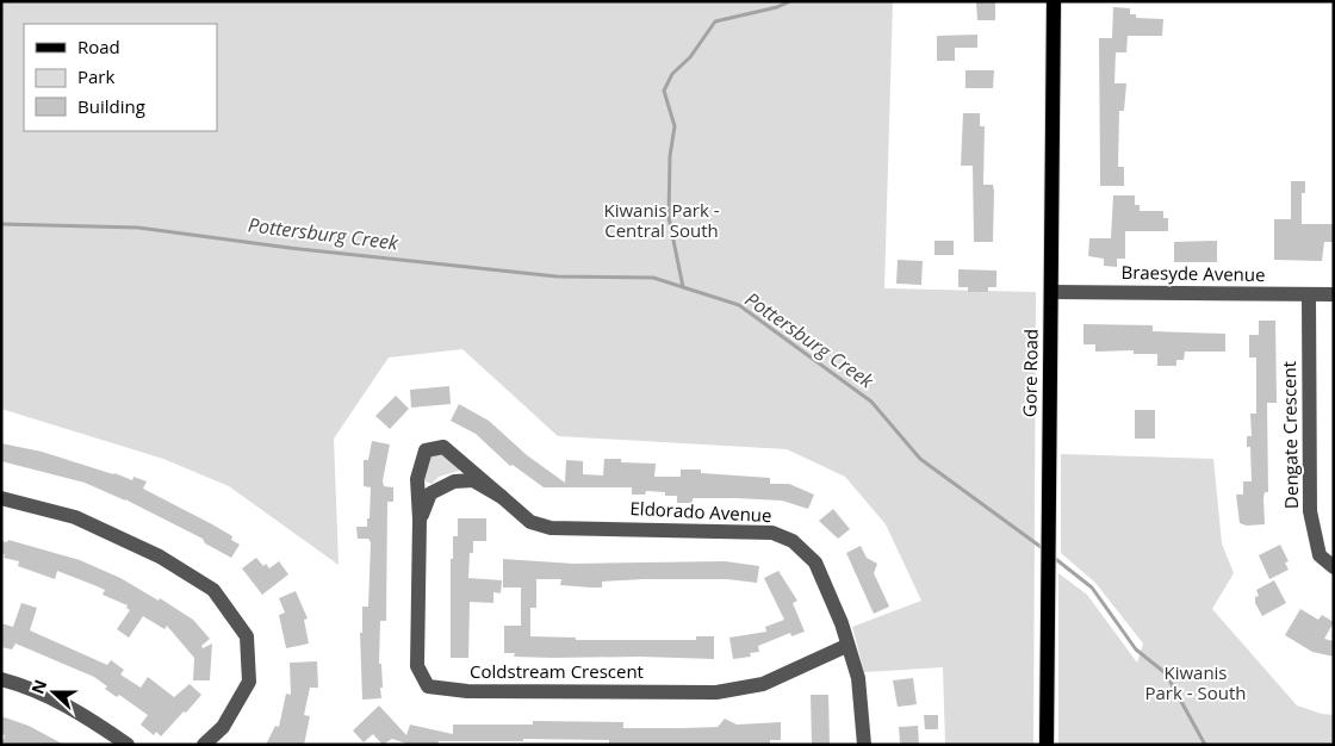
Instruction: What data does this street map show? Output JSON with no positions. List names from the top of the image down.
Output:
{
  "streets": {
    "main road": ["Gore Road"],
    "street": [
      "Braesyde Avenue",
      "Dengate Crescent",
      "Eldorado Avenue",
      "Coldstream Crescent"
    ]
  },
  "crossings": [
    ["Braesyde Avenue", "Gore Road"],
    ["Braesyde Avenue", "Dengate Crescent"],
    ["Eldorado Avenue", "Coldstream Crescent"]
  ],
  "water": ["Pottersburg Creek"],
  "parks": ["Kiwanis Park - Central South", "Kiwanis Park - South"],
  "legend": ["Road", "Park", "Building"],
  "north": "left"
}
